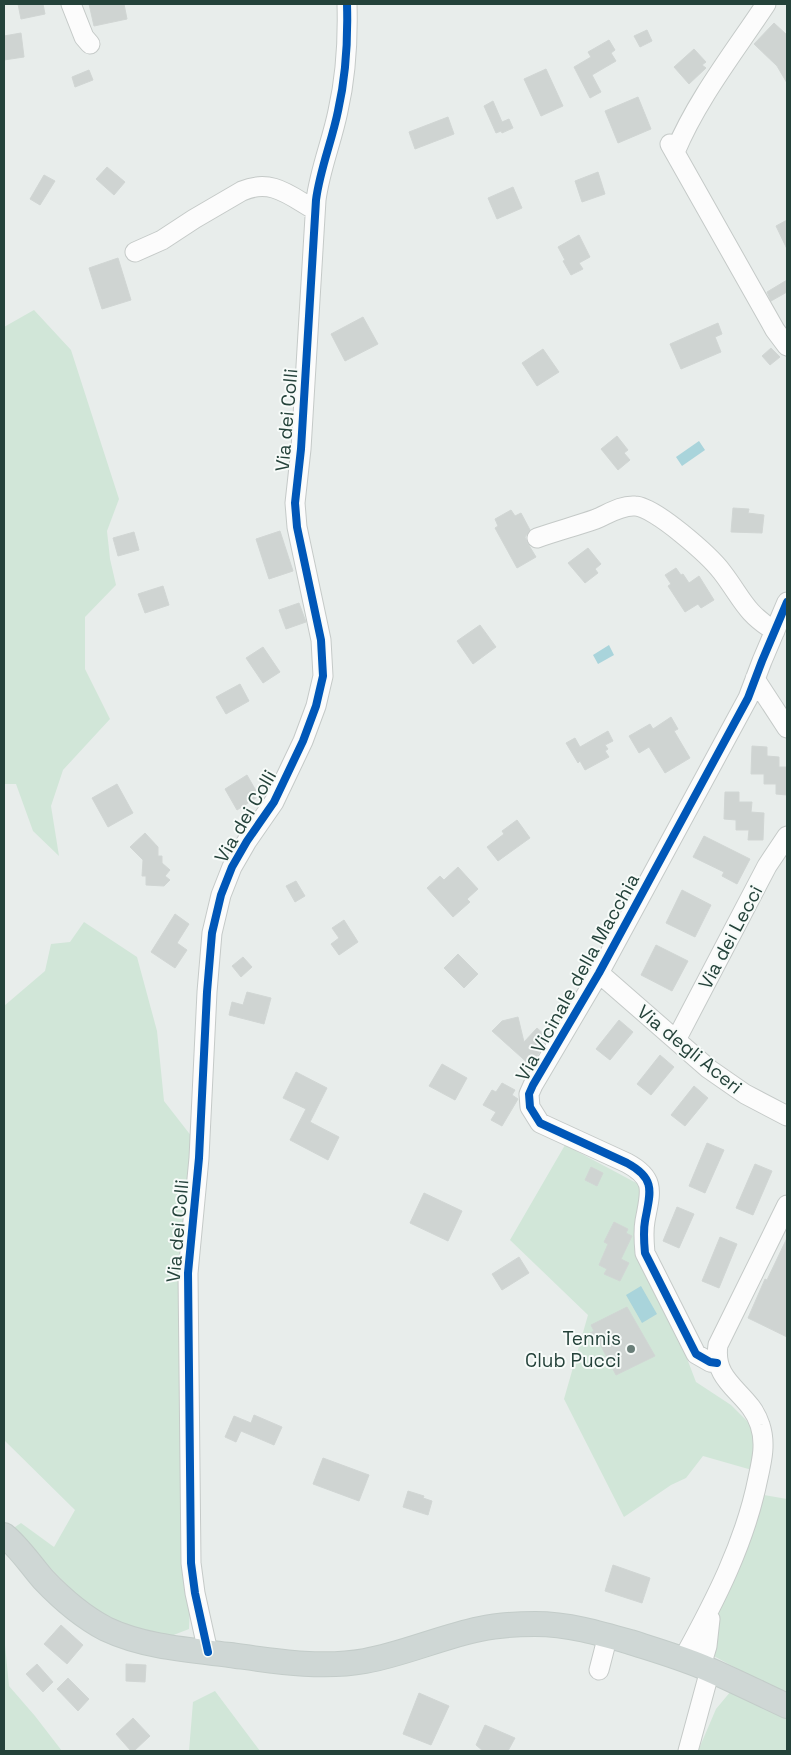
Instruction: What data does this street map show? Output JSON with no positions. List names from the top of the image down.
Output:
{
  "streets": {
    "street": [
      "Via dei Colli",
      "Via dei Lecci",
      "Via Vicinale della Macchia",
      "Via degli Aceri"
    ]
  },
  "crossings": [
    ["Via dei Lecci", "Via degli Aceri"],
    ["Via Vicinale della Macchia", "Via degli Aceri"]
  ],
  "places": ["Tennis Club Pucci"]
}
